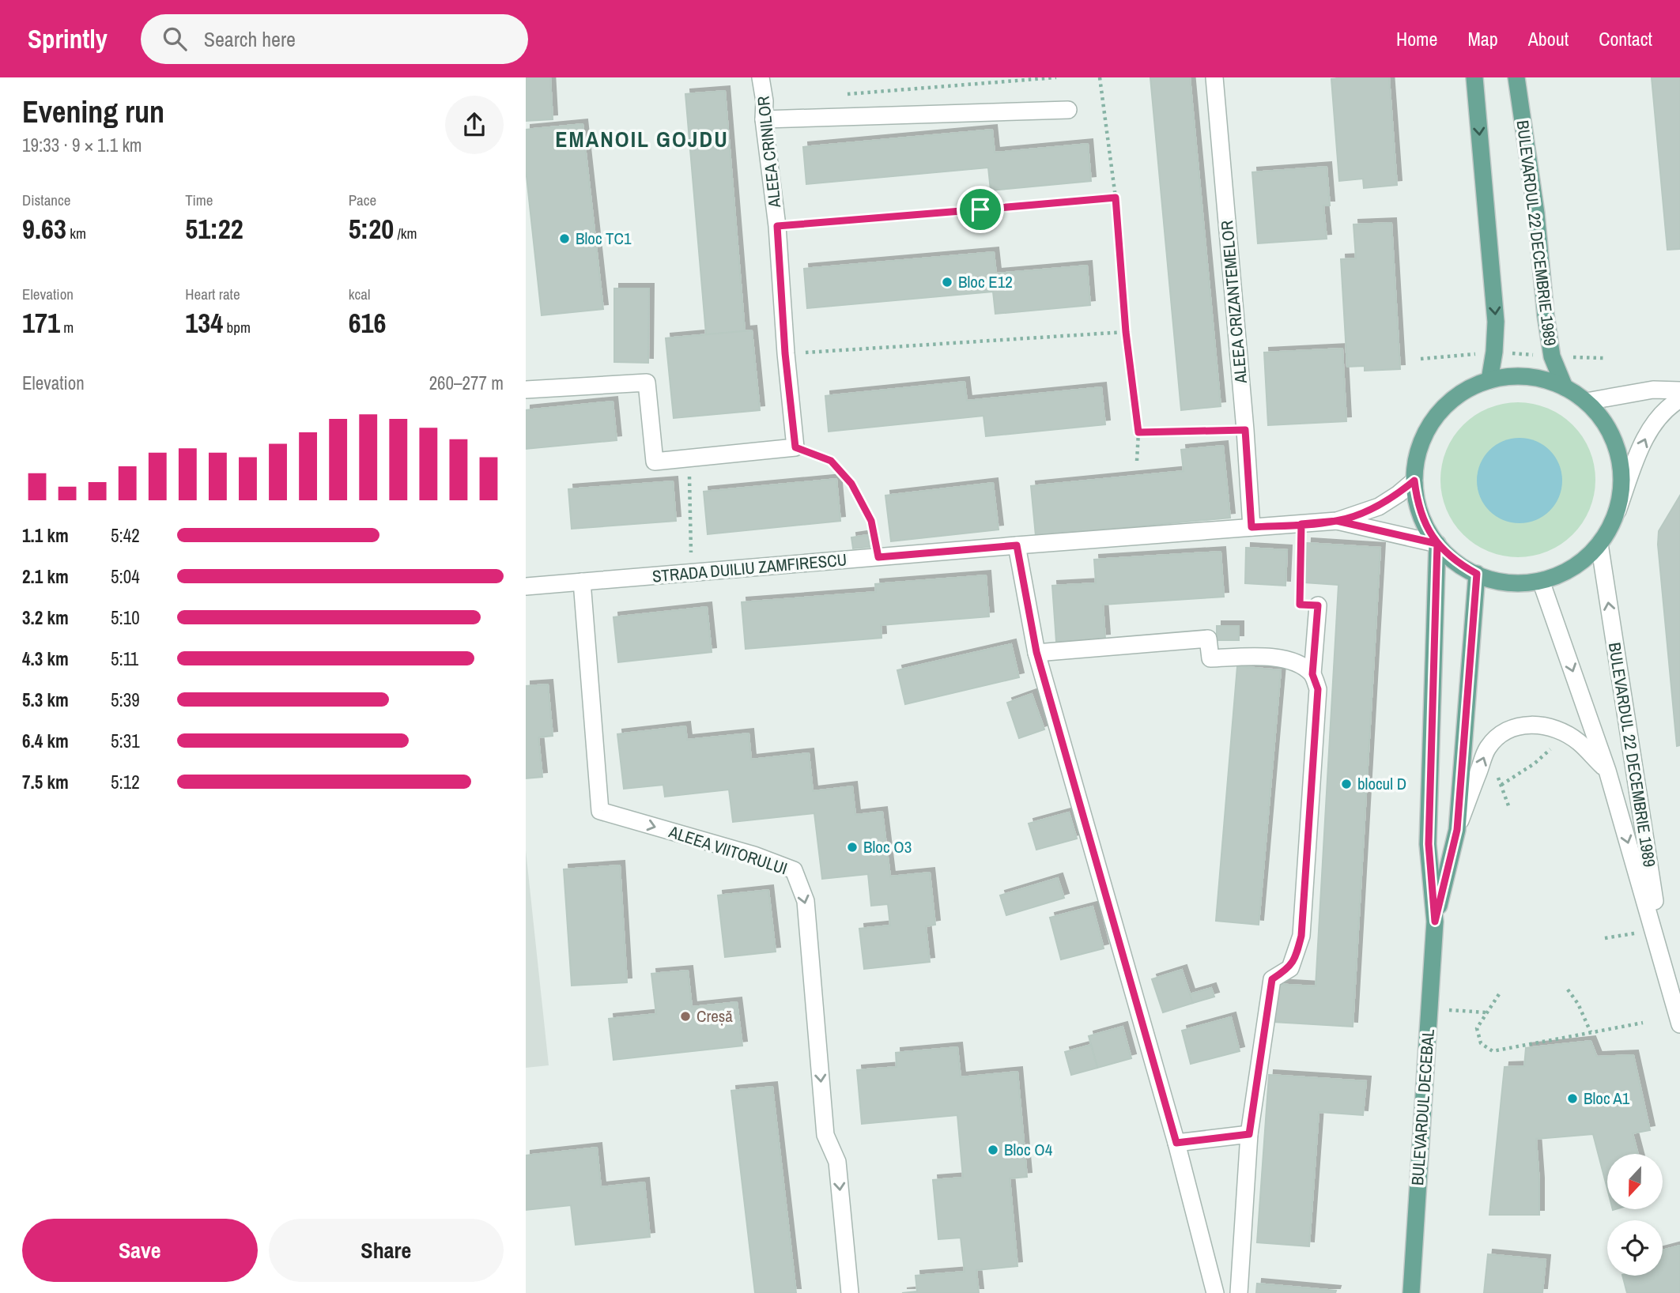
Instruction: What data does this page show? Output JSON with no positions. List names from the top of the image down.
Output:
{
  "streets": {
    "main road": ["BULEVARDUL 22 DECEMBRIE 1989", "BULEVARDUL DECEBAL"],
    "street": [
      "ALEEA CRINILOR",
      "ALEEA CRIZANTEMELOR",
      "STRADA DUILIU ZAMFIRESCU",
      "ALEEA VIITORULUI"
    ]
  },
  "crossings": [
    ["ALEEA CRIZANTEMELOR", "STRADA DUILIU ZAMFIRESCU"],
    ["STRADA DUILIU ZAMFIRESCU", "ALEEA VIITORULUI"]
  ],
  "one_way": ["ALEEA VIITORULUI"],
  "districts": ["EMANOIL GOJDU"],
  "places": [
    "Bloc TC1",
    "Bloc E12",
    "blocul D",
    "Bloc O3",
    "Creșă",
    "Bloc A1",
    "Bloc O4"
  ],
  "north": "bottom",
  "page": {
    "header": "Sprintly",
    "search": "Search here",
    "nav": [
      "Home",
      "Map",
      "About",
      "Contact"
    ],
    "heading": ["Evening run", "19:33 · 9 × 1.1 km"],
    "stats": [
      ["Distance", "9.63 km"],
      ["Time", "51:22"],
      ["Pace", "5:20 /km"],
      ["Elevation", "171 m"],
      ["Heart rate", "134 bpm"],
      ["kcal", "616"]
    ],
    "chart": ["Elevation", "260–277 m"],
    "list": [
      {
        "name": "1.1 km",
        "note": "5:42"
      },
      {
        "name": "2.1 km",
        "note": "5:04"
      },
      {
        "name": "3.2 km",
        "note": "5:10"
      },
      {
        "name": "4.3 km",
        "note": "5:11"
      },
      {
        "name": "5.3 km",
        "note": "5:39"
      },
      {
        "name": "6.4 km",
        "note": "5:31"
      },
      {
        "name": "7.5 km",
        "note": "5:12"
      }
    ],
    "buttons": ["Save", "Share"]
  }
}
